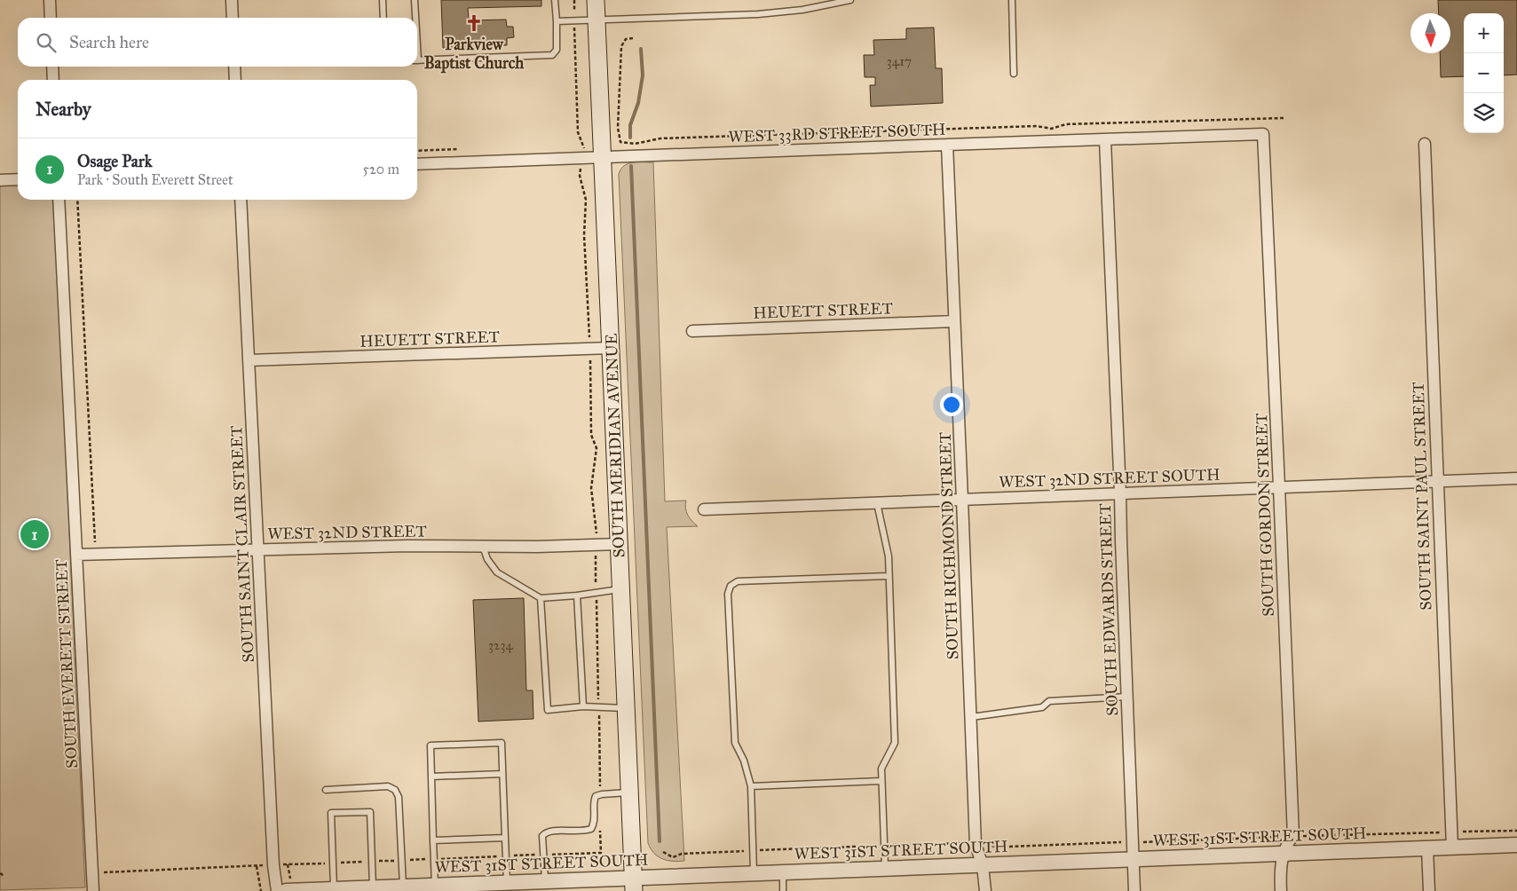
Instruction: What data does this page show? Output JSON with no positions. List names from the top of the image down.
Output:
{
  "streets": {
    "main road": ["SOUTH MERIDIAN AVENUE"],
    "street": [
      "WEST 33RD STREET SOUTH",
      "HEUETT STREET",
      "WEST 32ND STREET SOUTH",
      "SOUTH SAINT PAUL STREET",
      "SOUTH GORDON STREET",
      "WEST 32ND STREET",
      "SOUTH SAINT CLAIR STREET",
      "SOUTH RICHMOND STREET",
      "SOUTH EDWARDS STREET",
      "SOUTH EVERETT STREET",
      "WEST 31ST STREET SOUTH"
    ]
  },
  "crossings": [
    ["WEST 33RD STREET SOUTH", "SOUTH MERIDIAN AVENUE"],
    ["WEST 33RD STREET SOUTH", "SOUTH GORDON STREET"],
    ["WEST 33RD STREET SOUTH", "SOUTH RICHMOND STREET"],
    ["WEST 33RD STREET SOUTH", "SOUTH EDWARDS STREET"],
    ["HEUETT STREET", "SOUTH MERIDIAN AVENUE"],
    ["HEUETT STREET", "SOUTH SAINT CLAIR STREET"],
    ["HEUETT STREET", "SOUTH RICHMOND STREET"],
    ["SOUTH MERIDIAN AVENUE", "WEST 32ND STREET"],
    ["SOUTH MERIDIAN AVENUE", "WEST 31ST STREET SOUTH"],
    ["WEST 32ND STREET SOUTH", "SOUTH SAINT PAUL STREET"],
    ["WEST 32ND STREET SOUTH", "SOUTH GORDON STREET"],
    ["WEST 32ND STREET SOUTH", "SOUTH RICHMOND STREET"],
    ["WEST 32ND STREET SOUTH", "SOUTH EDWARDS STREET"],
    ["SOUTH SAINT PAUL STREET", "WEST 31ST STREET SOUTH"],
    ["SOUTH GORDON STREET", "WEST 31ST STREET SOUTH"],
    ["WEST 32ND STREET", "SOUTH SAINT CLAIR STREET"],
    ["WEST 32ND STREET", "SOUTH EVERETT STREET"],
    ["SOUTH RICHMOND STREET", "WEST 31ST STREET SOUTH"],
    ["SOUTH EDWARDS STREET", "WEST 31ST STREET SOUTH"]
  ],
  "places": {
    "church": ["Parkview Baptist Church"]
  },
  "house_numbers": ["3417", "3234"],
  "north": "bottom",
  "page": {
    "map_buttons": ["+", "−"],
    "search": "Search here",
    "heading": "Nearby",
    "list": [
      {
        "mark": "1",
        "name": "Osage Park",
        "note": "Park · South Everett Street",
        "value": "520 m"
      }
    ],
    "pins": "1"
  }
}
